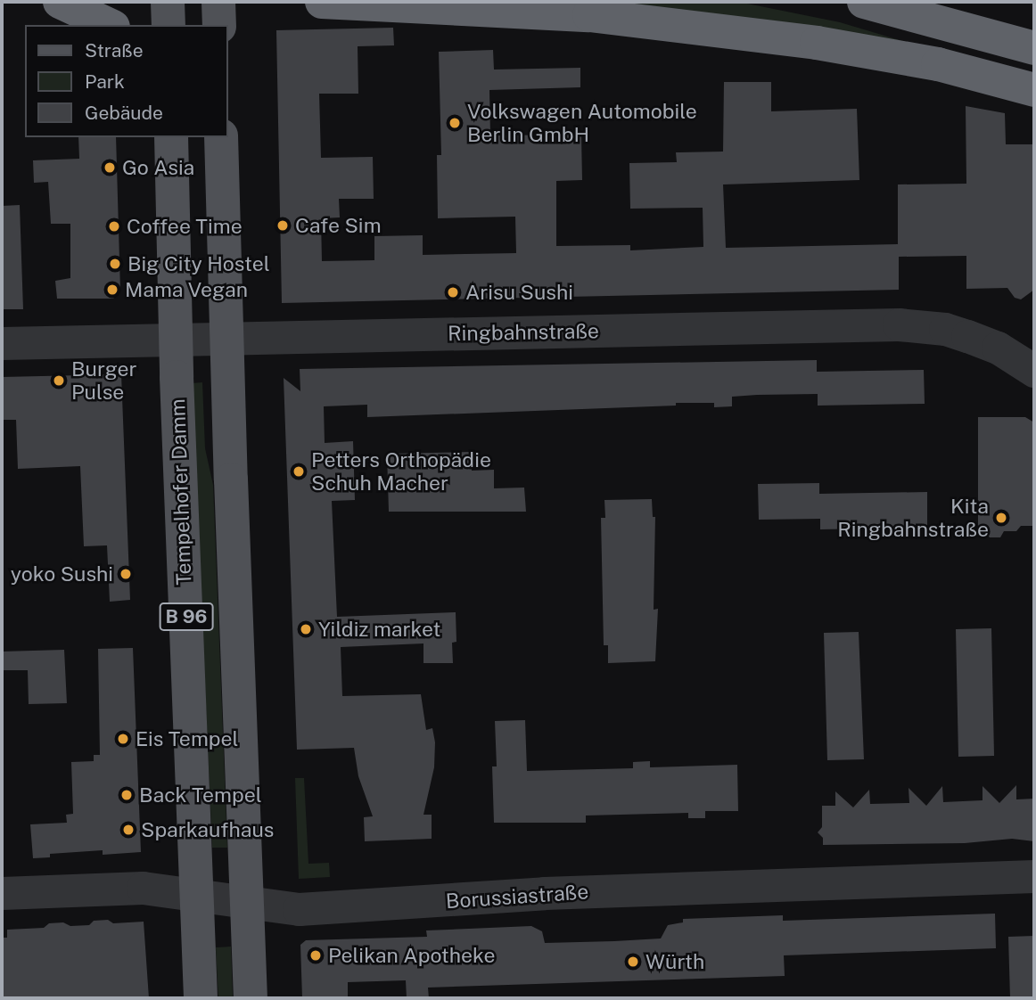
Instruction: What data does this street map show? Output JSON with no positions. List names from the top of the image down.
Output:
{
  "streets": {
    "main road": ["Tempelhofer Damm", "B 96"],
    "street": ["Ringbahnstraße", "Borussiastraße"]
  },
  "crossings": [
    ["Ringbahnstraße", "Tempelhofer Damm"],
    ["Ringbahnstraße", "B 96"],
    ["Tempelhofer Damm", "Borussiastraße"],
    ["B 96", "Borussiastraße"]
  ],
  "places": [
    "Volkswagen Automobile Berlin GmbH",
    "Go Asia",
    "Cafe Sim",
    "Coffee Time",
    "Big City Hostel",
    "Mama Vegan",
    "Arisu Sushi",
    "Burger Pulse",
    "Petters Orthopädie Schuh Macher",
    "Kita Ringbahnstraße",
    "yoko Sushi",
    "Yildiz market",
    "Eis Tempel",
    "Back Tempel",
    "Sparkaufhaus",
    "Pelikan Apotheke",
    "Würth"
  ],
  "legend": ["Straße", "Park", "Gebäude"]
}
